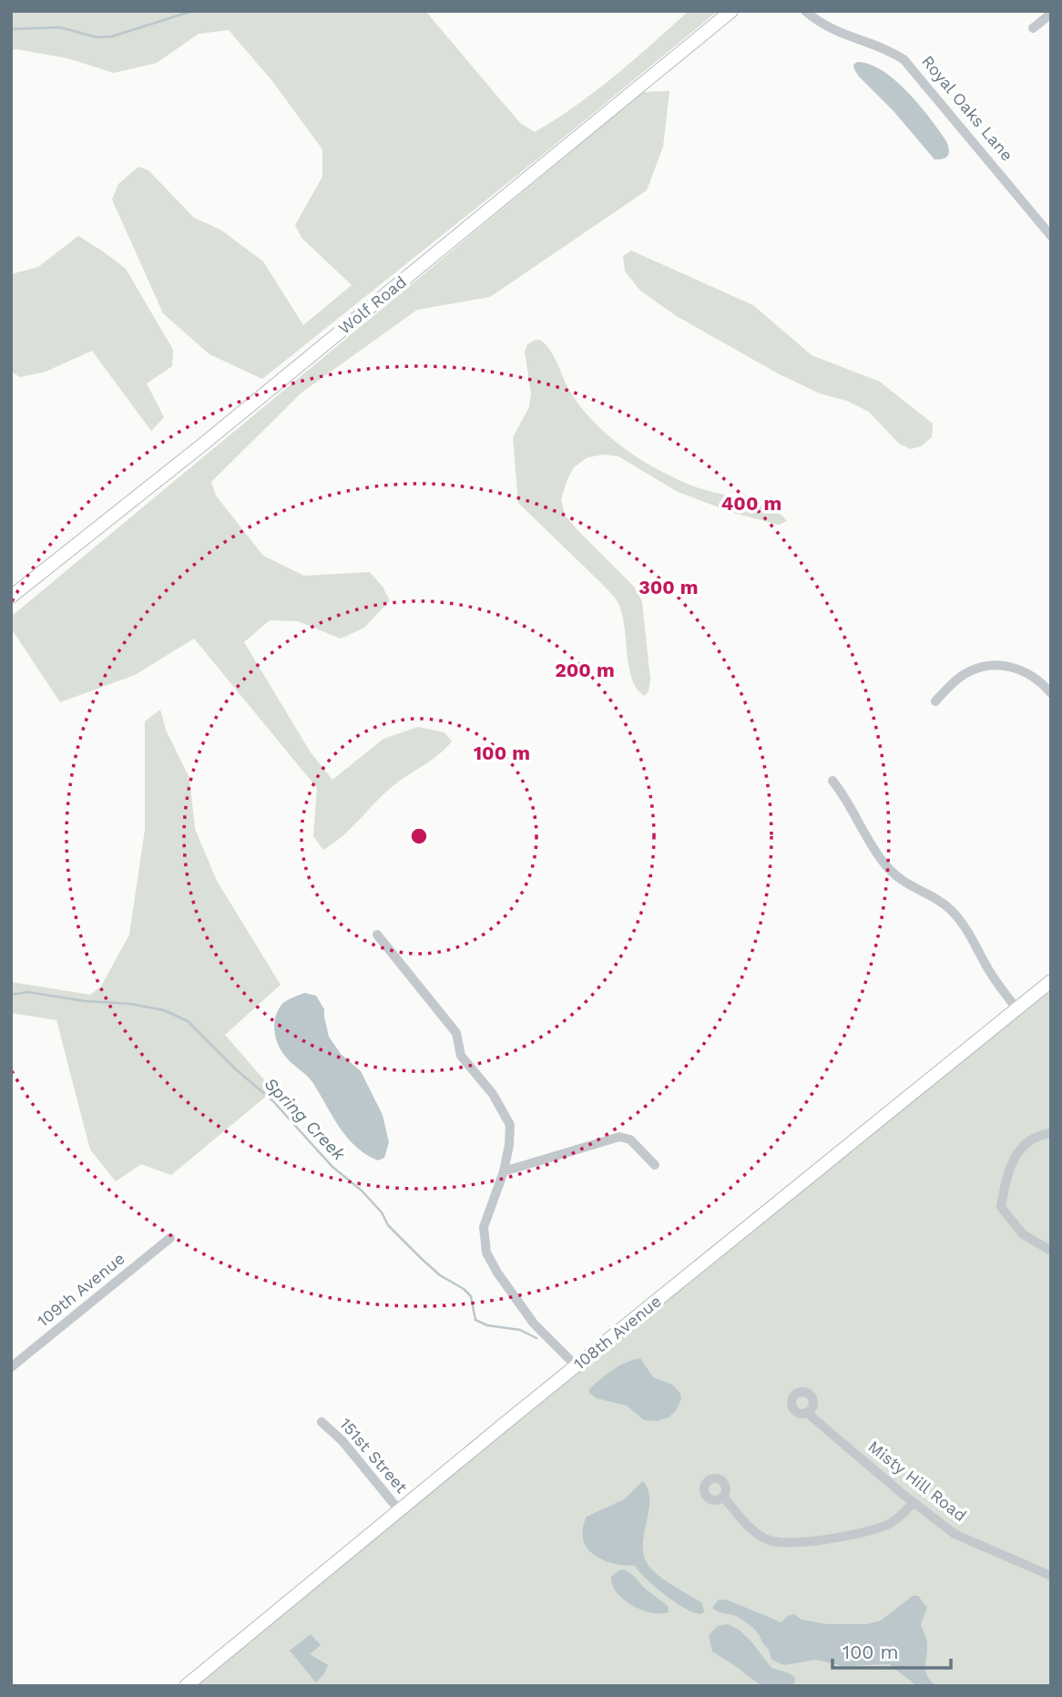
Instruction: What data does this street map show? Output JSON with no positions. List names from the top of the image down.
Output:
{
  "streets": {
    "street": [
      "Royal Oaks Lane",
      "Wolf Road",
      "109th Avenue",
      "108th Avenue",
      "151st Street",
      "Misty Hill Road"
    ]
  },
  "crossings": [
    ["108th Avenue", "151st Street"]
  ],
  "water": ["Spring Creek"],
  "scale_bar": "100 m",
  "rings": [
    "400 m",
    "300 m",
    "200 m",
    "100 m"
  ]
}
